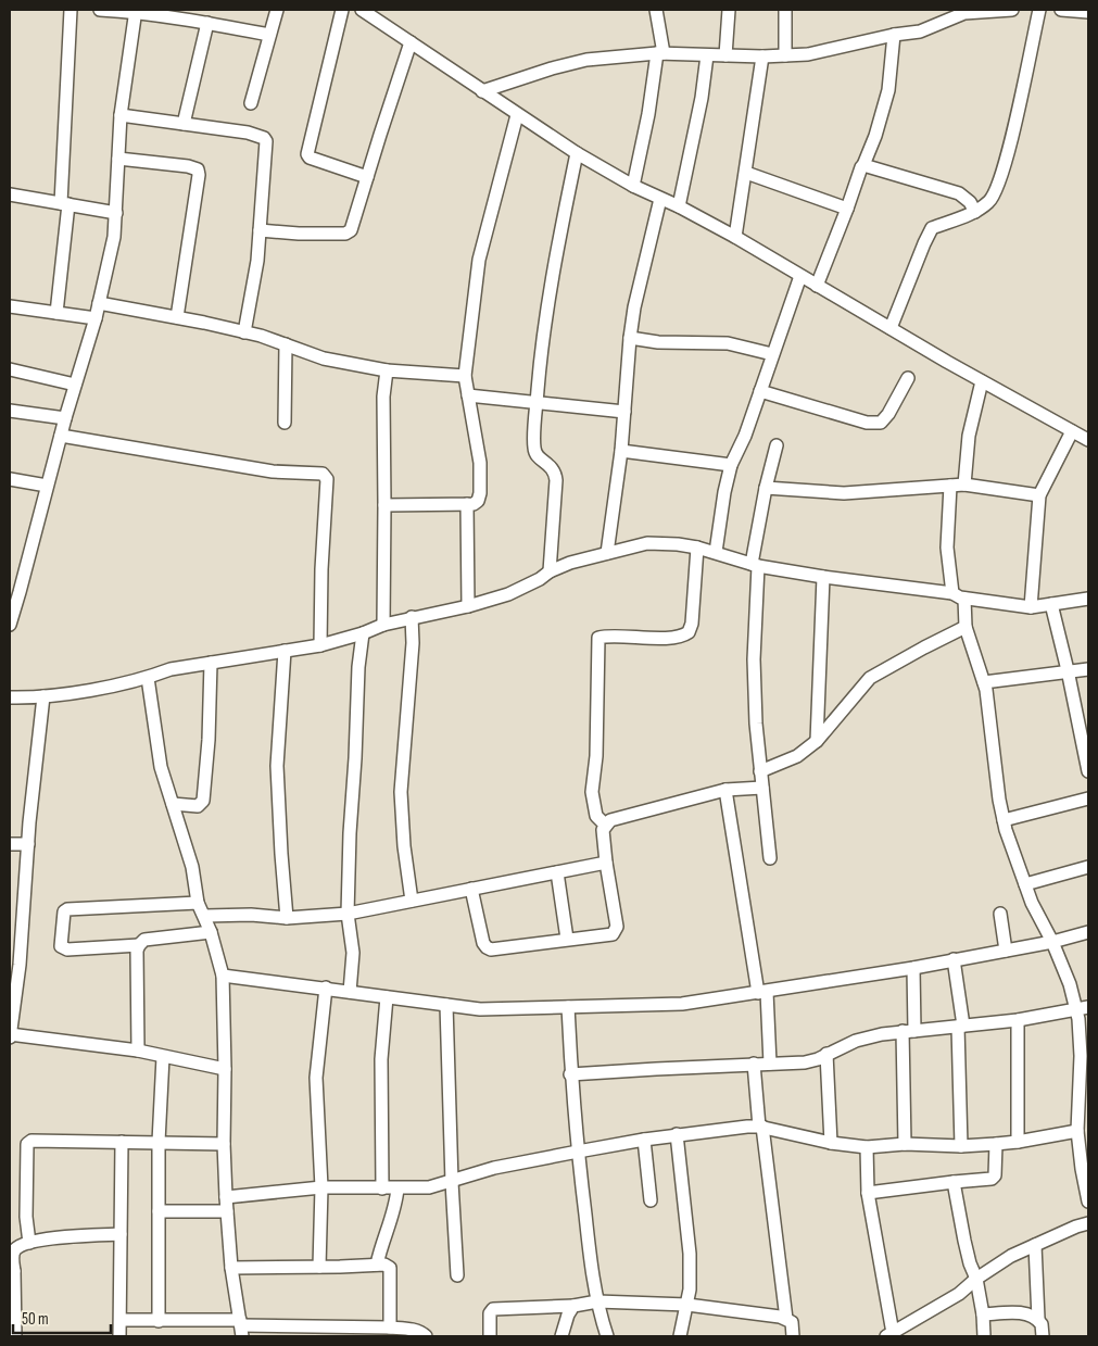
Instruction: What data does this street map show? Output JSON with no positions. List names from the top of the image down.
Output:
{
  "scale_bar": "50 m"
}
